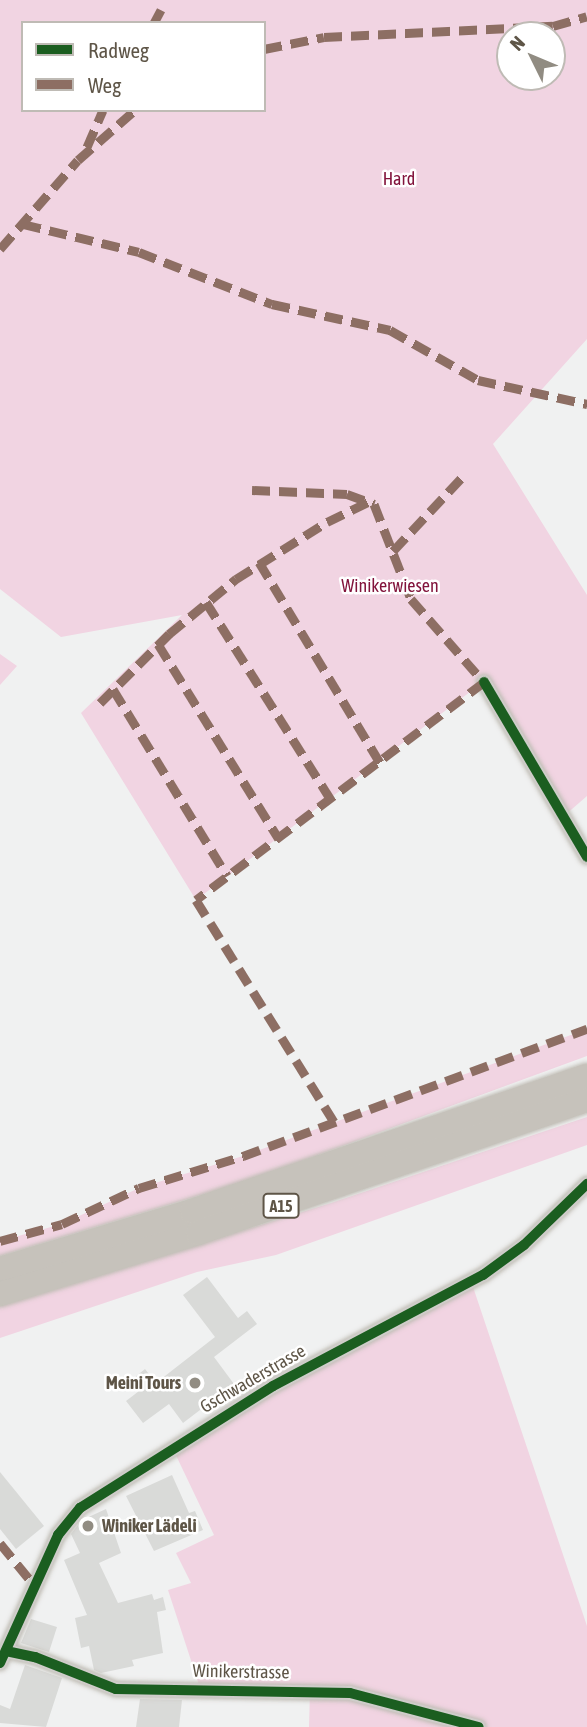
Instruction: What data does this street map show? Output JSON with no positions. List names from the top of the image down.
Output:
{
  "streets": {
    "highway": ["A15"],
    "street": ["Gschwaderstrasse", "Winikerstrasse"]
  },
  "crossings": [
    ["Gschwaderstrasse", "Winikerstrasse"]
  ],
  "parks": ["Hard", "Winikerwiesen"],
  "places": ["Meini Tours", "Winiker Lädeli"],
  "legend": ["Radweg", "Weg"],
  "north": "top left"
}
